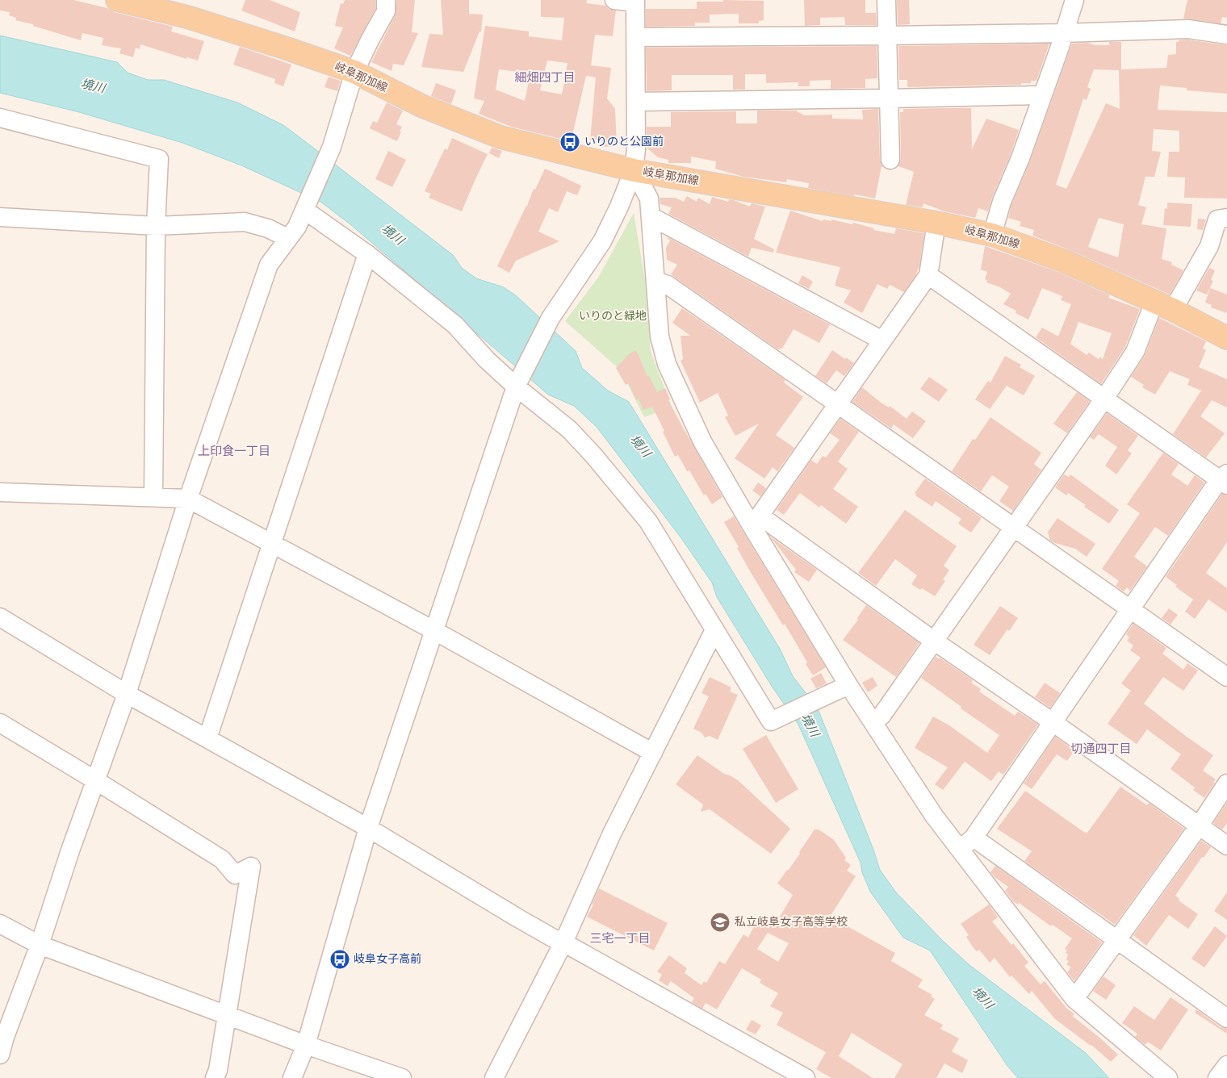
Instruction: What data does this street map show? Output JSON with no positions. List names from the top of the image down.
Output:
{
  "streets": {
    "main road": ["岐阜那加線"]
  },
  "districts": [
    "細畑四丁目",
    "上印食一丁目",
    "切通四丁目",
    "三宅一丁目"
  ],
  "water": ["境川"],
  "parks": ["いりのと緑地"],
  "places": {
    "bus stop": ["いりのと公園前", "岐阜女子高前"],
    "school or university": ["私立岐阜女子高等学校"]
  }
}
